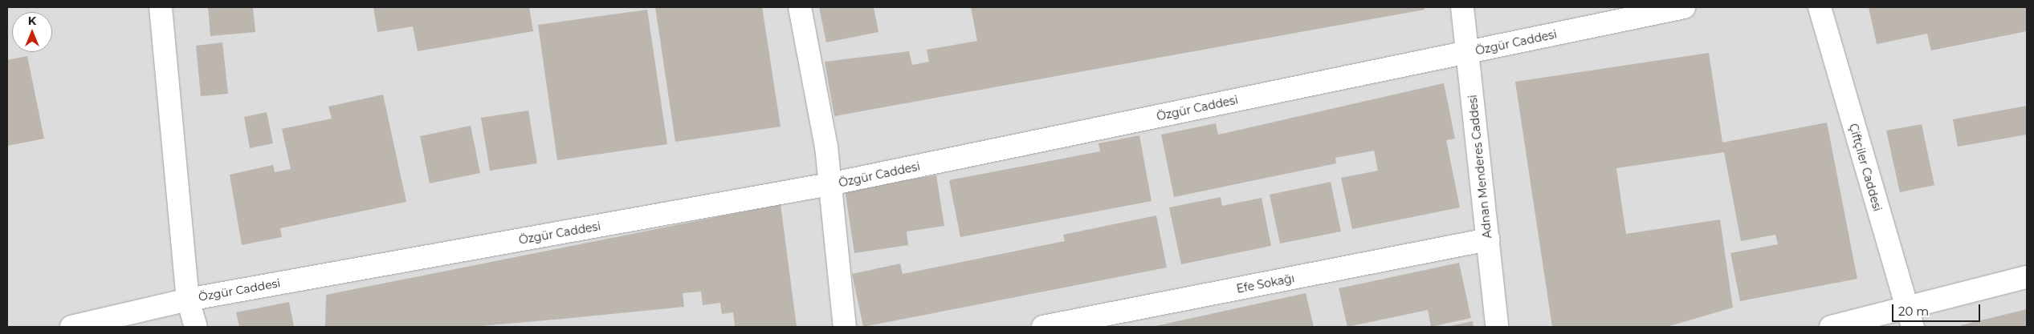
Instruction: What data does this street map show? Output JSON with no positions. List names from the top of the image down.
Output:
{
  "streets": {
    "street": [
      "Özgür Caddesi",
      "Adnan Menderes Caddesi",
      "Çiftçiler Caddesi",
      "Efe Sokağı"
    ]
  },
  "crossings": [
    ["Özgür Caddesi", "Adnan Menderes Caddesi"],
    ["Adnan Menderes Caddesi", "Efe Sokağı"]
  ],
  "scale_bar": "20 m",
  "north": "top"
}
